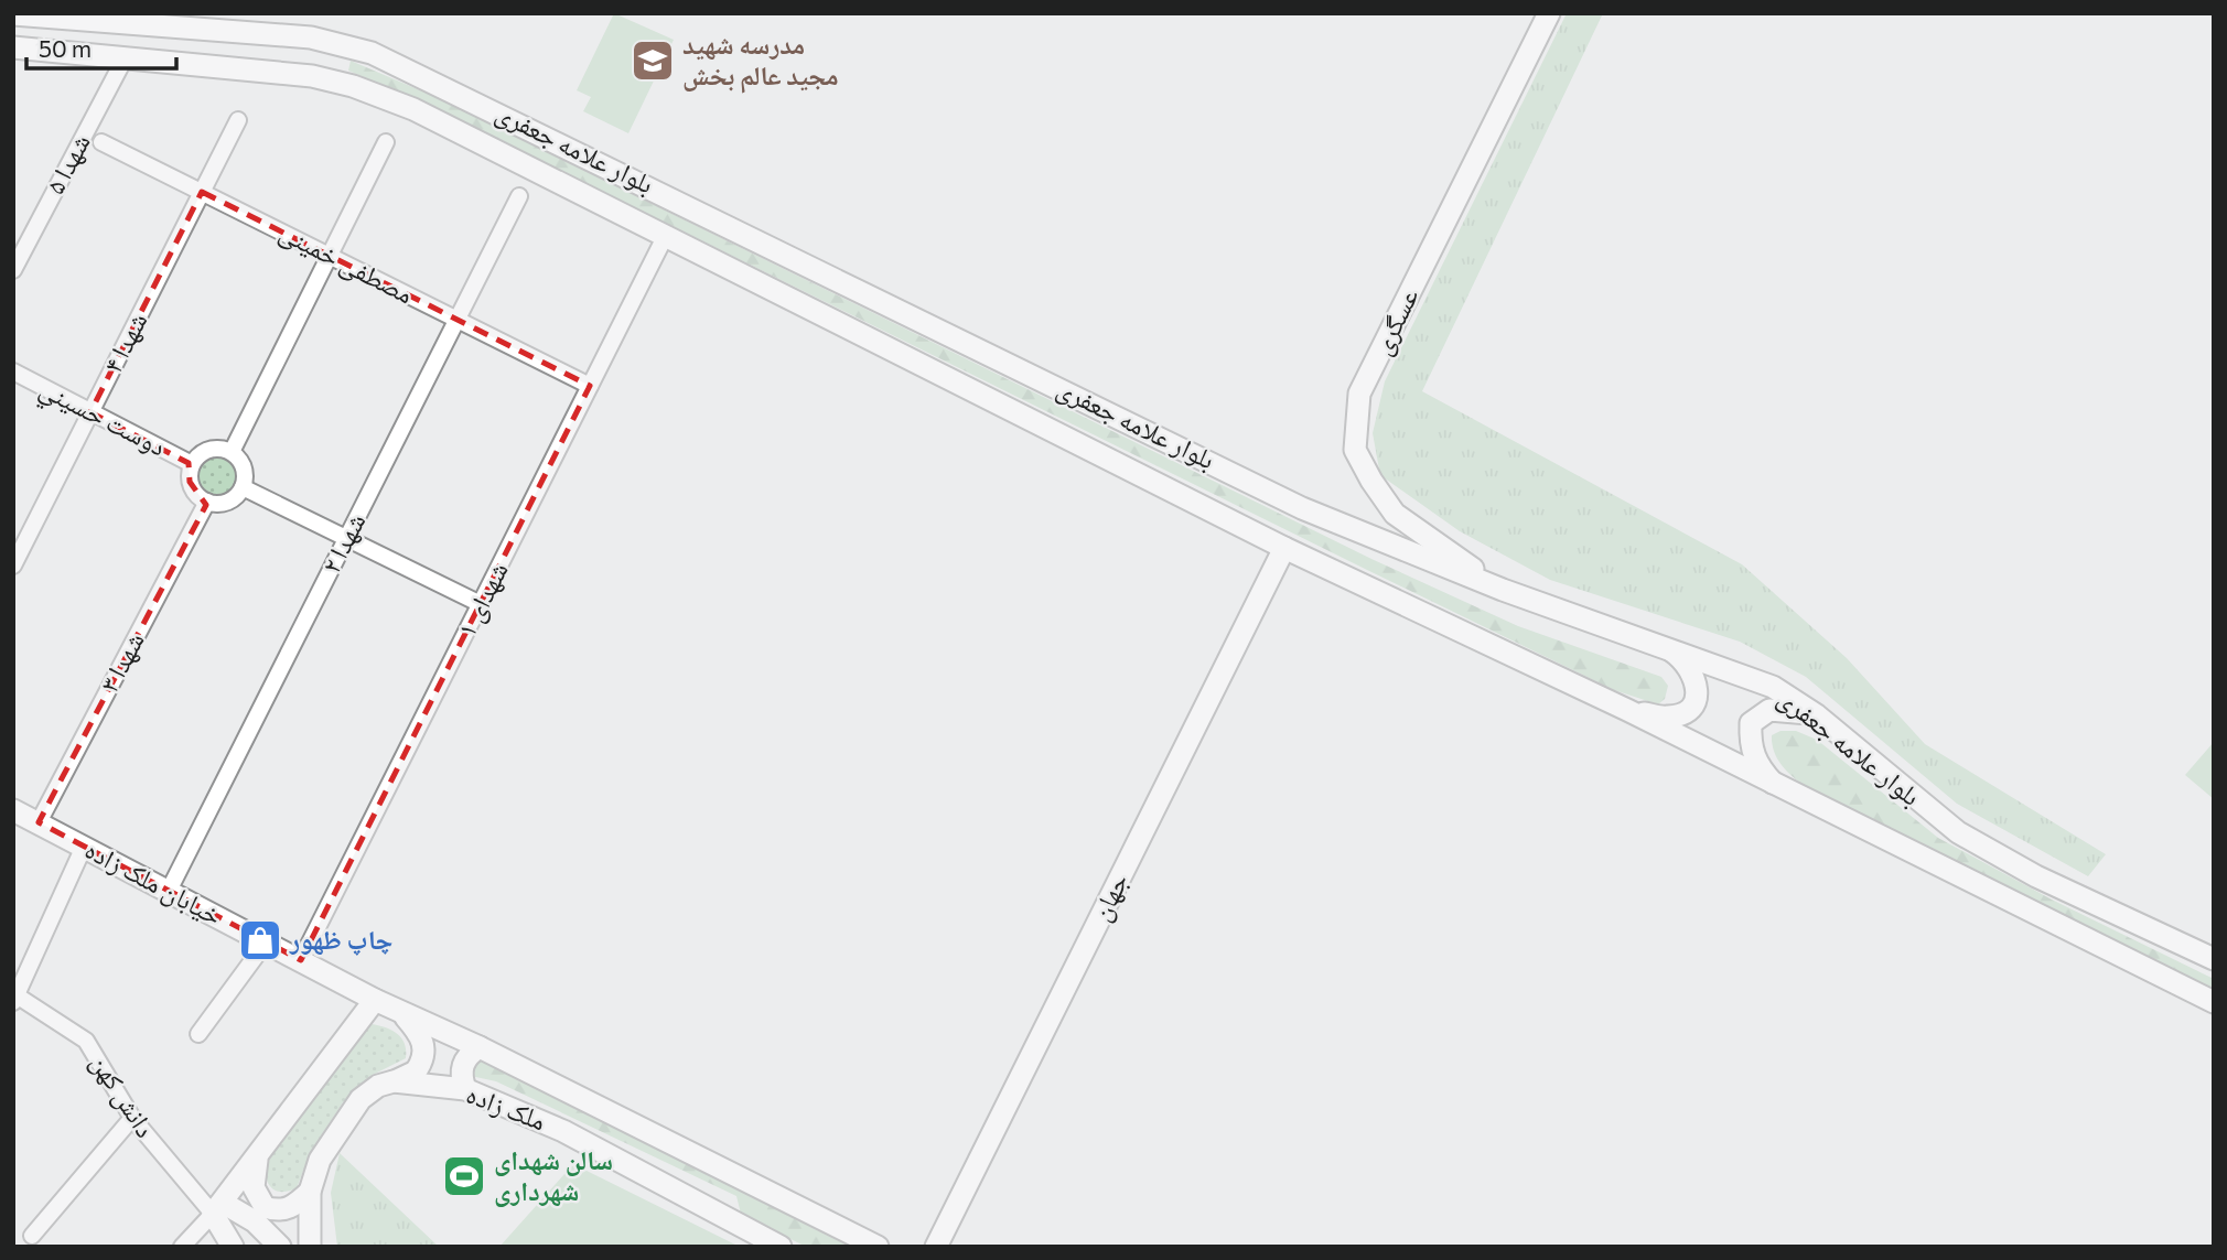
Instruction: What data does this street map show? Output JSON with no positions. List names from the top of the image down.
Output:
{
  "streets": {
    "main road": [
      "بلوار علامه جعفری",
      "عسگری",
      "خیابان ملک زاده",
      "جهان",
      "ملک زاده"
    ],
    "street": [
      "شهدا ۵",
      "مصطفی خمینی",
      "شهدا ۴",
      "دوست حسيني",
      "شهدا ۲",
      "شهدای ۱",
      "شهدا ۳",
      "دانش کهن"
    ]
  },
  "crossings": [
    ["بلوار علامه جعفری", "شهدا ۵"],
    ["بلوار علامه جعفری", "عسگری"],
    ["بلوار علامه جعفری", "شهدای ۱"],
    ["بلوار علامه جعفری", "جهان"],
    ["مصطفی خمینی", "شهدا ۴"],
    ["مصطفی خمینی", "شهدا ۲"],
    ["مصطفی خمینی", "شهدای ۱"],
    ["شهدا ۴", "دوست حسيني"],
    ["دوست حسيني", "شهدا ۳"],
    ["شهدا ۲", "خیابان ملک زاده"],
    ["شهدای ۱", "خیابان ملک زاده"],
    ["شهدا ۳", "خیابان ملک زاده"],
    ["خیابان ملک زاده", "ملک زاده"]
  ],
  "places": {
    "school or university": ["مدرسه شهید مجید عالم بخش"],
    "shop": ["چاپ ظهور"],
    "sports": ["سالن شهدای شهرداری"]
  },
  "scale_bar": "50 m"
}
